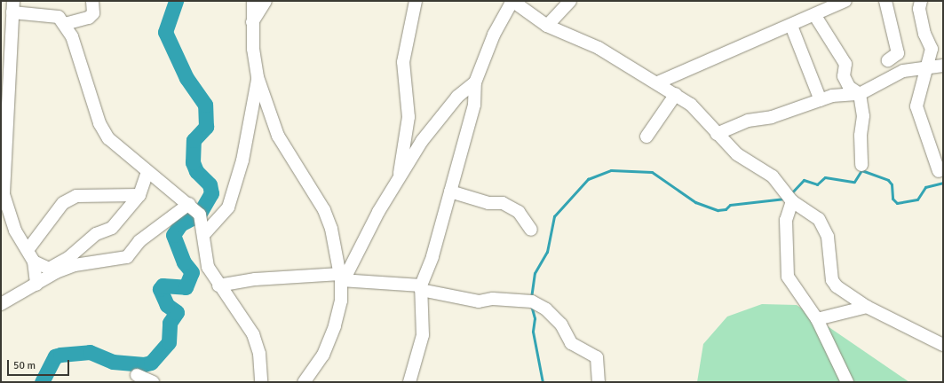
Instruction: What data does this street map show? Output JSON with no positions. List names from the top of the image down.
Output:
{
  "scale_bar": "50 m"
}
